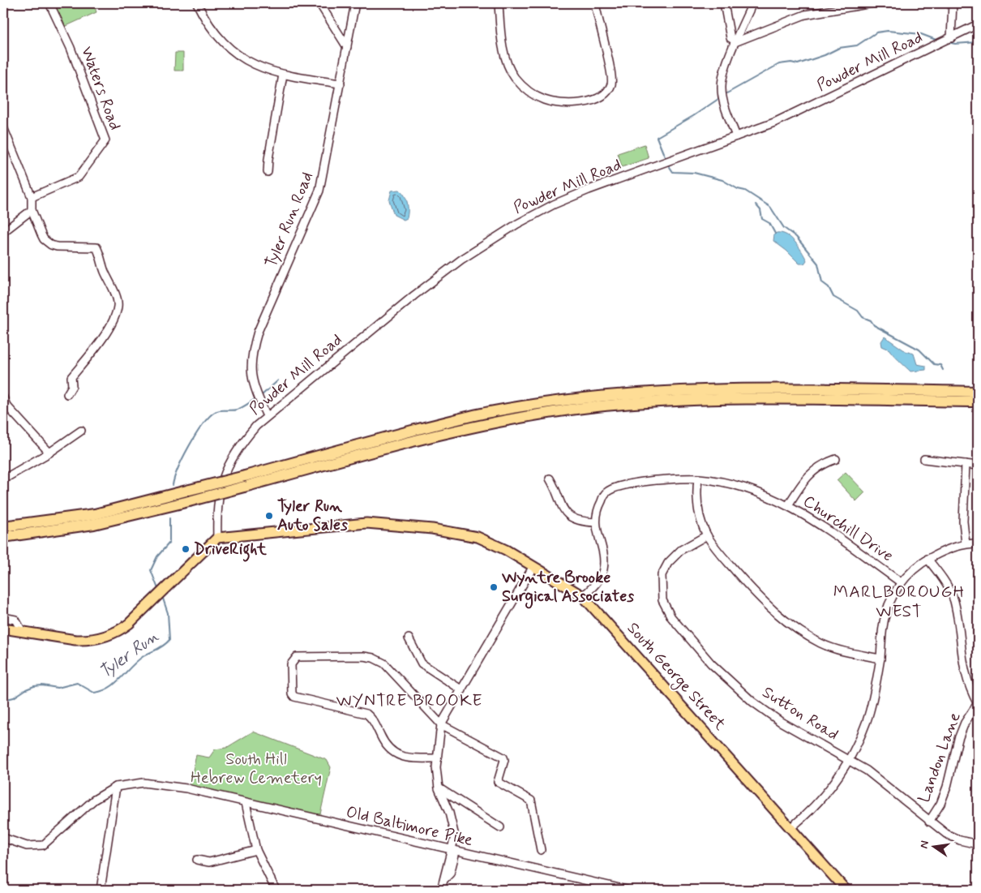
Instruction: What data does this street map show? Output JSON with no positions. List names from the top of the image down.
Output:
{
  "streets": {
    "main road": ["South George Street"],
    "street": [
      "Powder Mill Road",
      "Waters Road",
      "Tyler Run Road",
      "Churchill Drive",
      "Sutton Road",
      "Landon Lane",
      "Old Baltimore Pike"
    ]
  },
  "crossings": [
    ["Powder Mill Road", "Tyler Run Road"],
    ["Powder Mill Road", "South George Street"],
    ["Sutton Road", "Landon Lane"]
  ],
  "districts": ["MARLBOROUGH WEST", "WYNTRE BROOKE"],
  "water": ["Tyler Run"],
  "parks": ["South Hill Hebrew Cemetery"],
  "places": ["Tyler Run Auto Sales", "DriveRight", "Wyntre Brooke Surgical Associates"],
  "north": "left"
}
